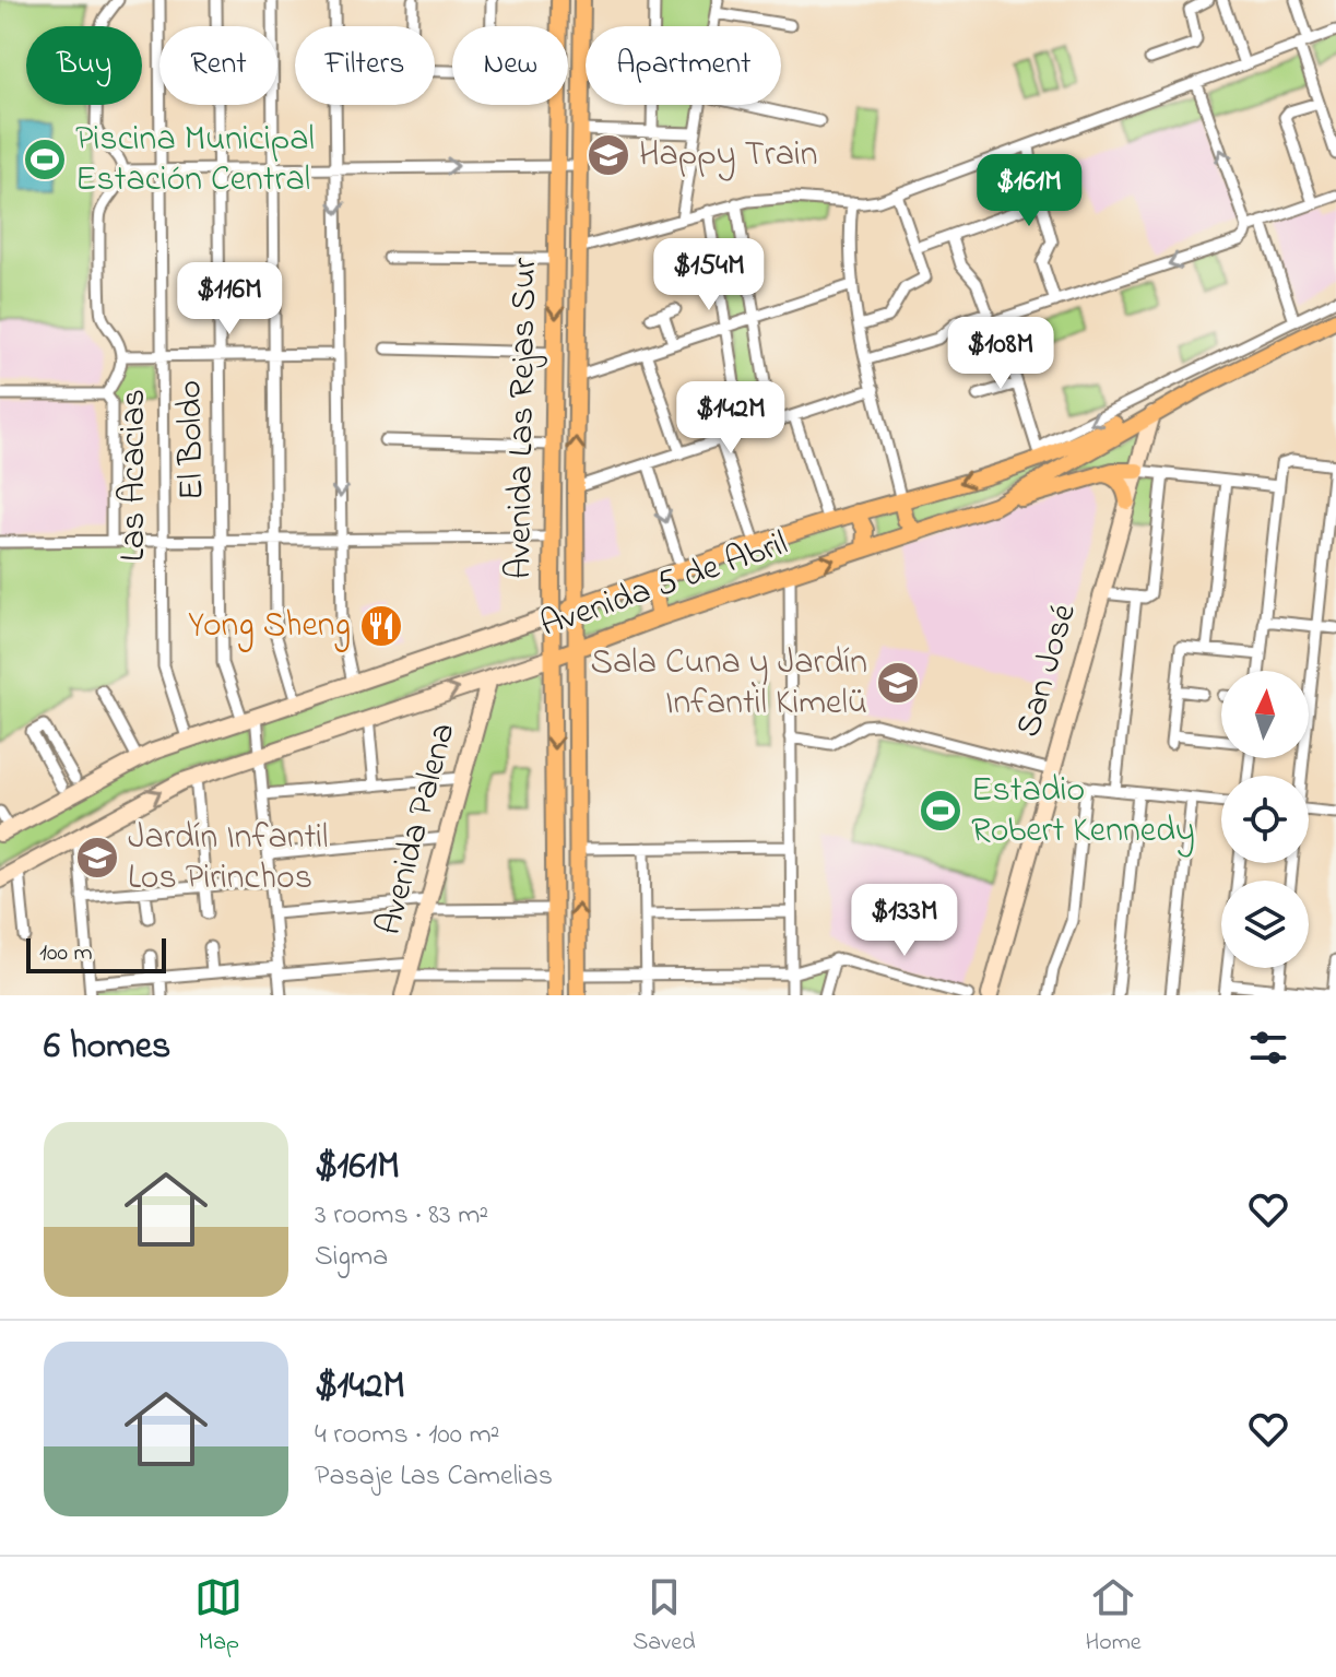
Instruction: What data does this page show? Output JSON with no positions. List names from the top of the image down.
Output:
{
  "streets": {
    "main road": [
      "Avenida Las Rejas Sur",
      "Avenida 5 de Abril",
      "San José",
      "Avenida Palena"
    ],
    "street": ["El Boldo", "Las Acacias"]
  },
  "crossings": [
    ["Avenida Las Rejas Sur", "Avenida 5 de Abril"],
    ["El Boldo", "Avenida 5 de Abril"],
    ["Las Acacias", "Avenida 5 de Abril"],
    ["Avenida 5 de Abril", "San José"],
    ["Avenida 5 de Abril", "Avenida Palena"]
  ],
  "places": {
    "school or university": ["Happy Train", "Sala Cuna y Jardín Infantil Kimelü", "Jardín Infantil Los Pirinchos"],
    "sports": ["Piscina Municipal Estación Central", "Estadio Robert Kennedy"],
    "restaurant": ["Yong Sheng"]
  },
  "scale_bar": "100 m",
  "north": "top",
  "page": {
    "chip": [
      "Buy",
      "Rent",
      "Filters",
      "New",
      "Apartment"
    ],
    "price": [
      "$161M",
      "$154M",
      "$116M",
      "$108M",
      "$142M",
      "$133M"
    ],
    "scale": "100 m",
    "heading": "6 homes",
    "list": [
      {
        "name": "$161M",
        "note": "3 rooms · 83 m² · Sigma"
      },
      {
        "name": "$142M",
        "note": "4 rooms · 100 m² · Pasaje Las Camelias"
      }
    ],
    "tabs": ["Map", "Saved", "Home"]
  }
}
